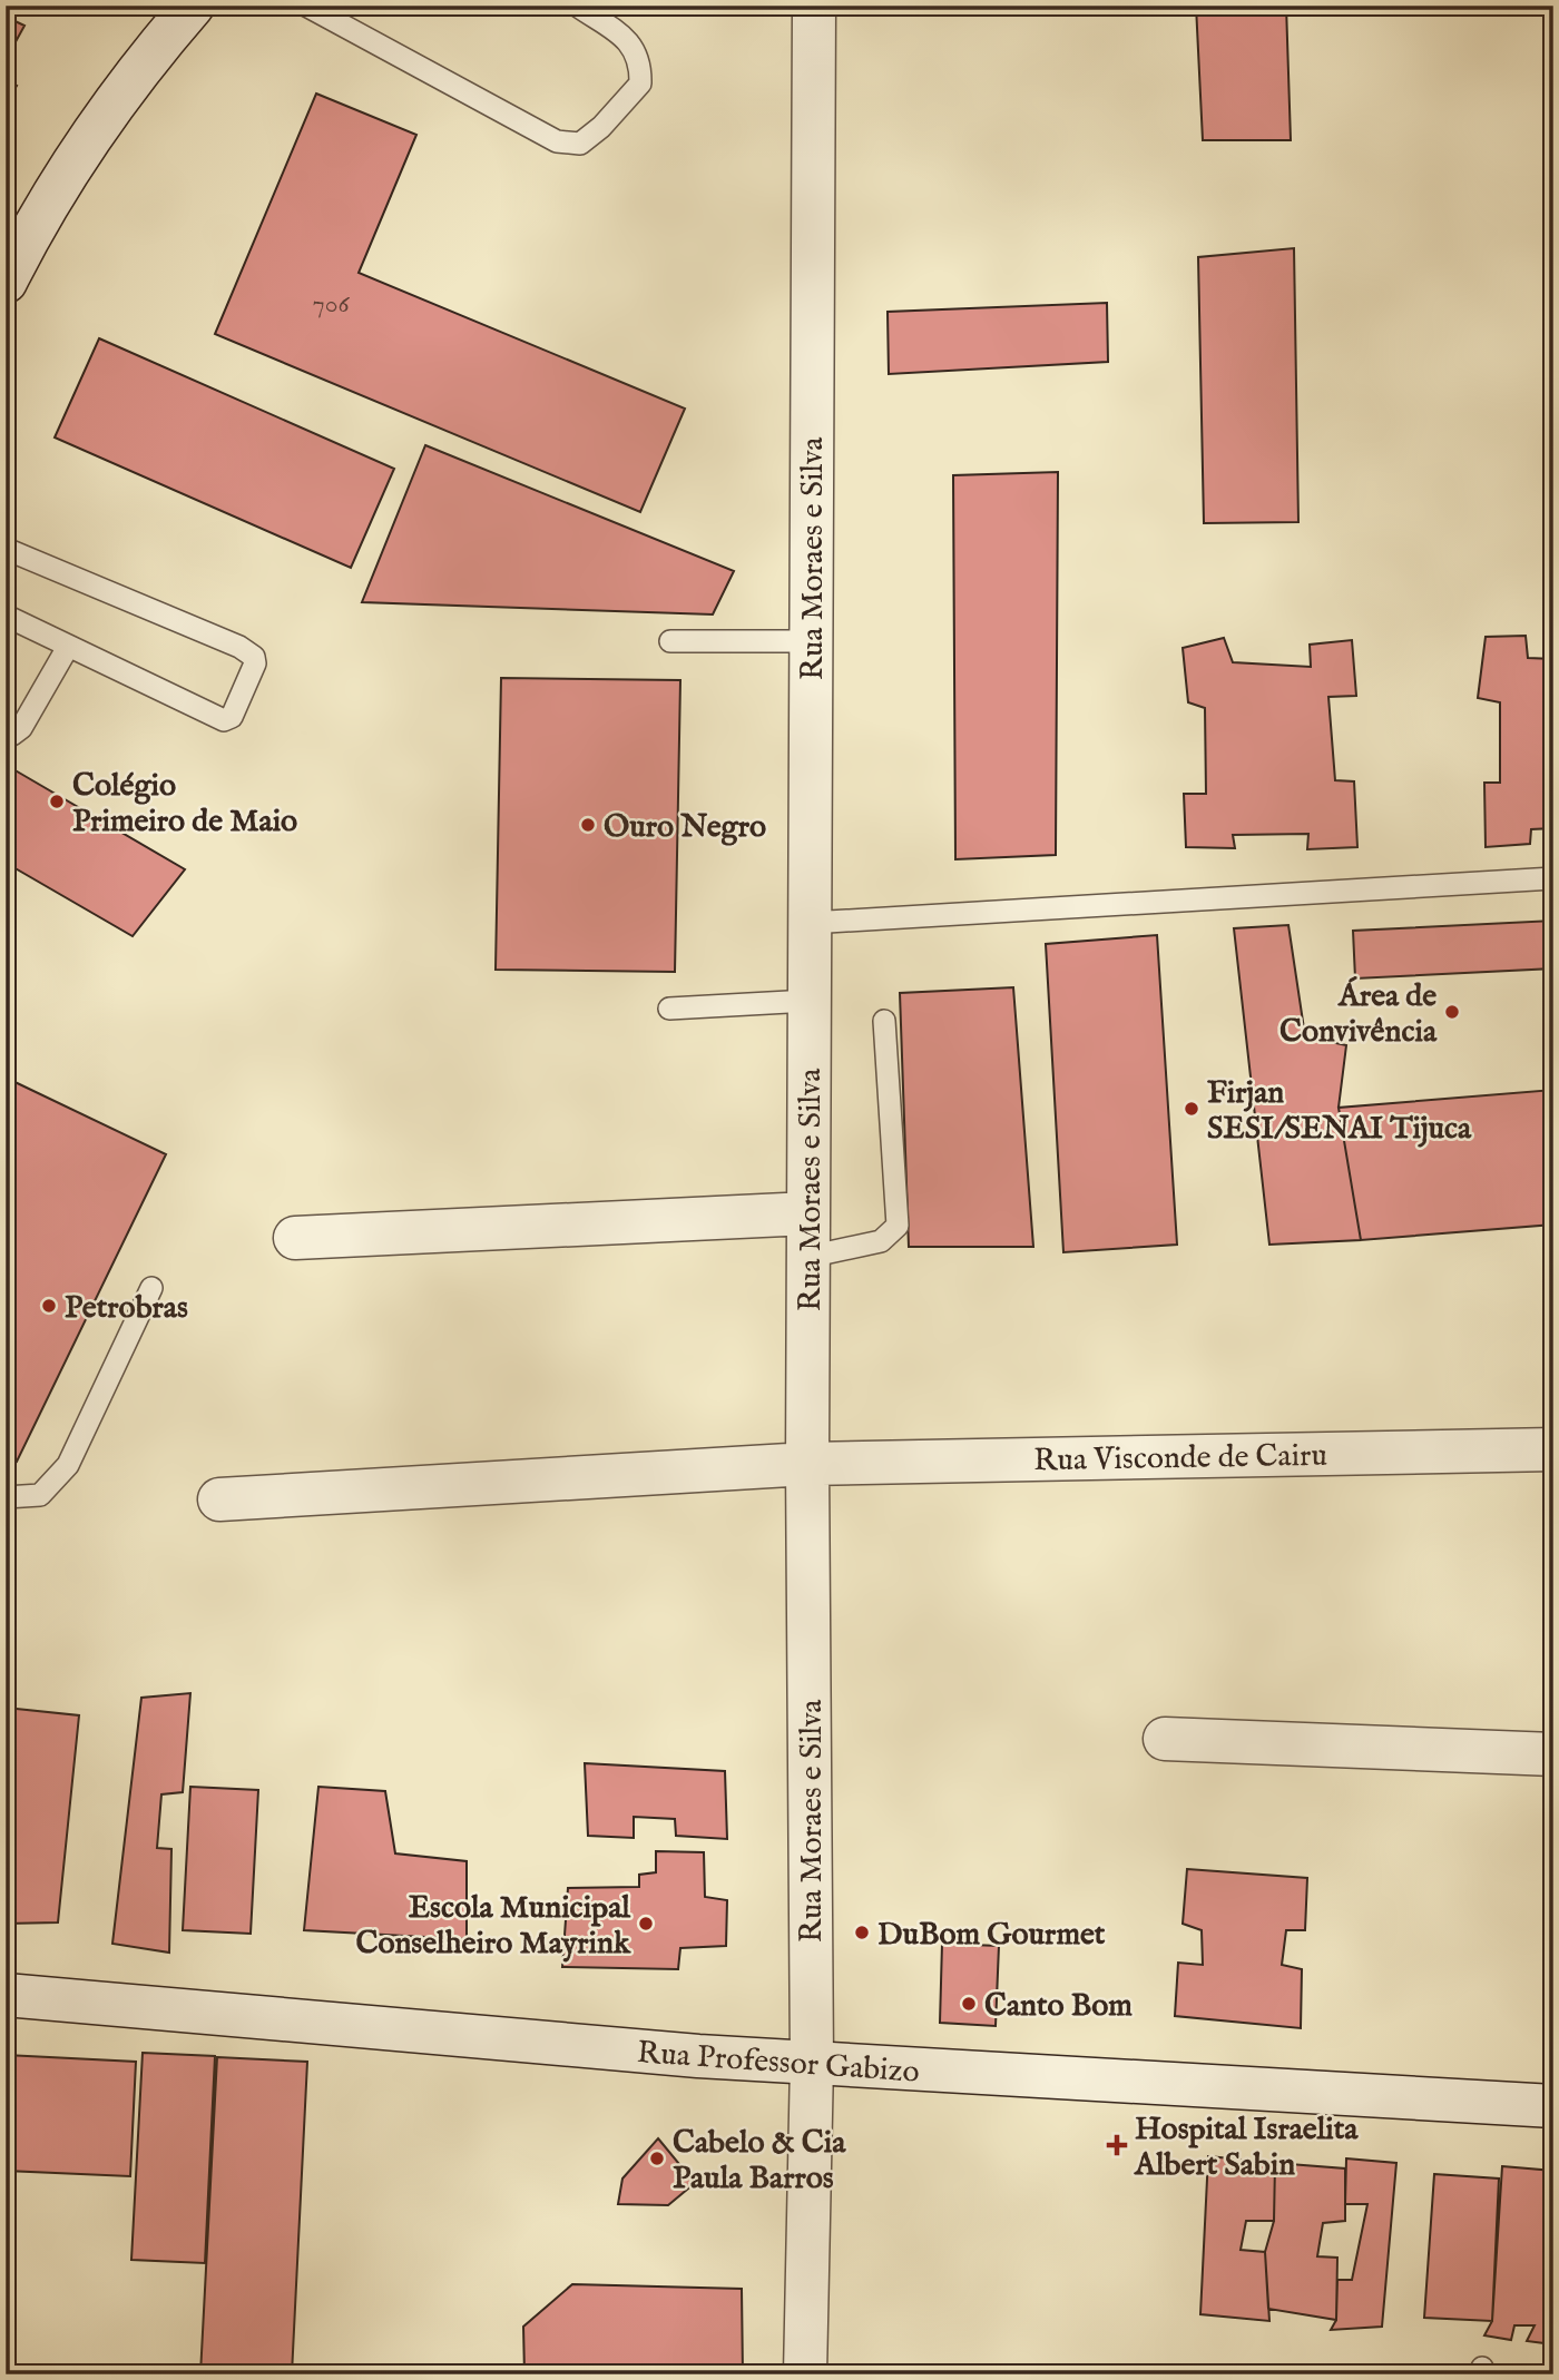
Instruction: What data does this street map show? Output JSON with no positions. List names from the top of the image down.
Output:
{
  "streets": {
    "street": ["Rua Moraes e Silva", "Rua Visconde de Cairu", "Rua Professor Gabizo"]
  },
  "crossings": [
    ["Rua Moraes e Silva", "Rua Visconde de Cairu"],
    ["Rua Moraes e Silva", "Rua Professor Gabizo"]
  ],
  "places": {
    "other": [
      "Colégio Primeiro de Maio",
      "Ouro Negro",
      "Área de Convivência",
      "Firjan SESI/SENAI Tijuca",
      "Petrobras",
      "Escola Municipal Conselheiro Mayrink",
      "DuBom Gourmet",
      "Canto Bom",
      "Cabelo & Cia Paula Barros"
    ],
    "health": ["Hospital Israelita Albert Sabin"]
  },
  "house_numbers": ["706"]
}
